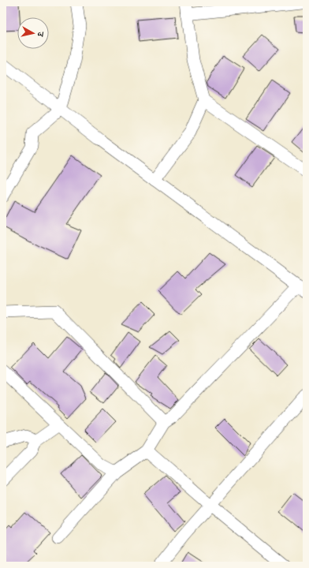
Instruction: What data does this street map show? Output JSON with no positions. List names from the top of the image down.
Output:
{
  "north": "right"
}
